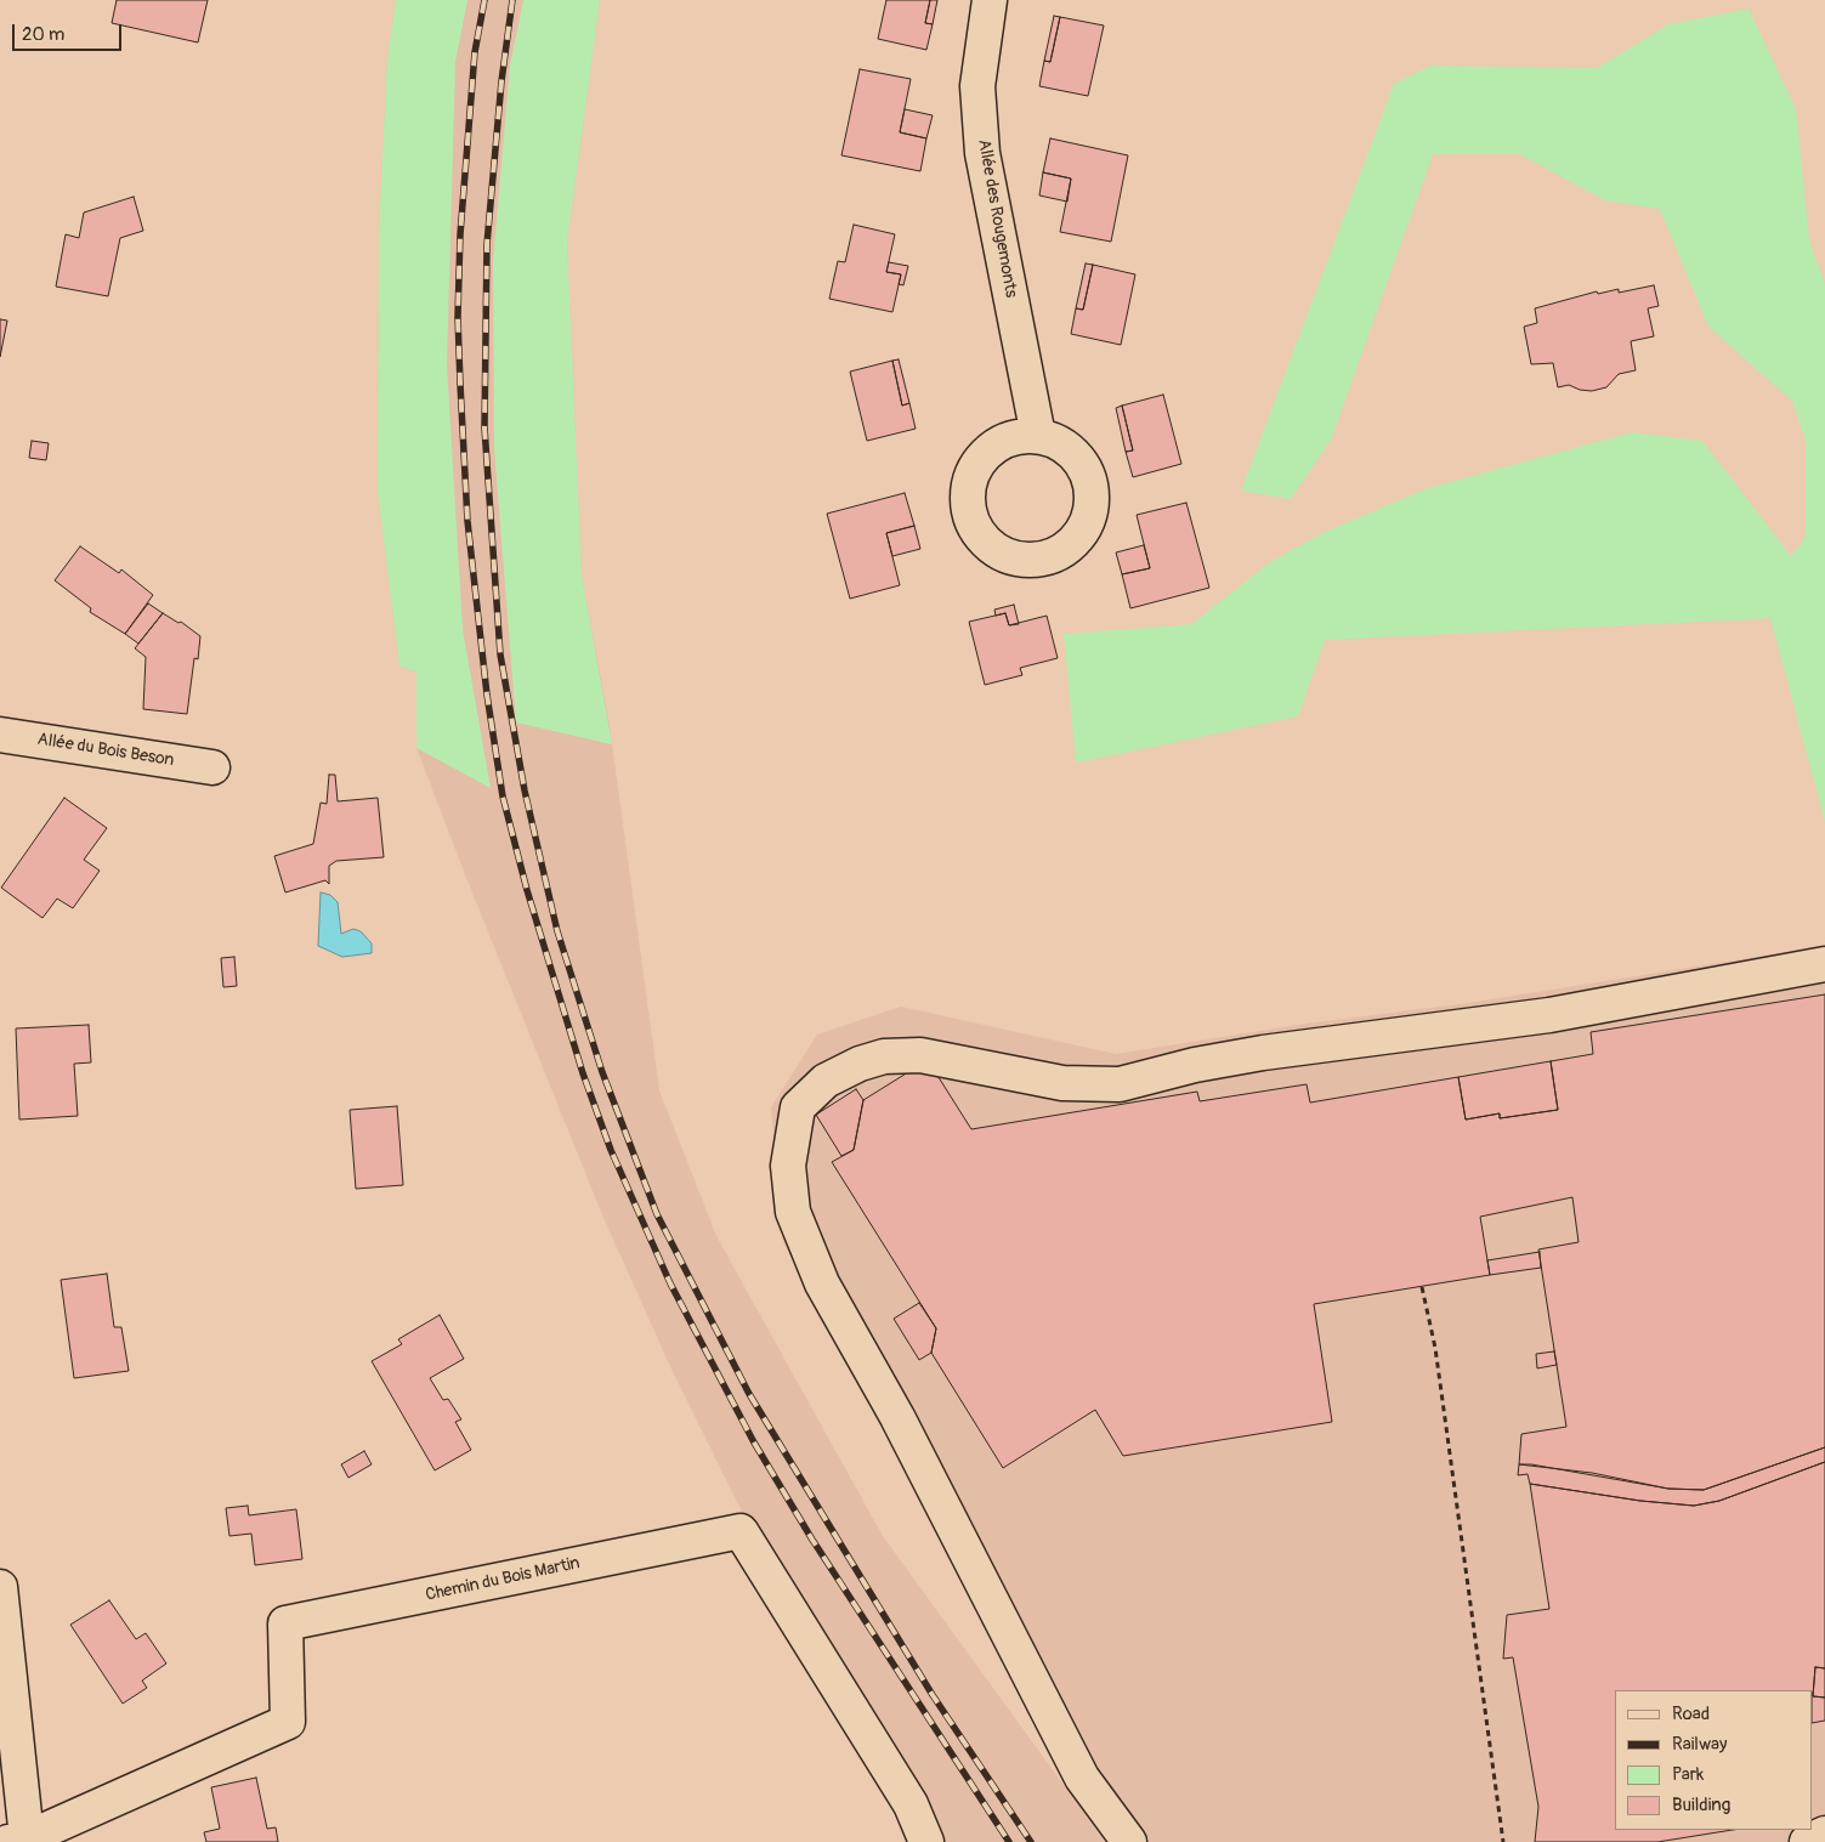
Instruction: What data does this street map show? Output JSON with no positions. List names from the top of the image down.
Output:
{
  "streets": {
    "street": ["Allée des Rougemonts", "Allée du Bois Beson", "Chemin du Bois Martin"]
  },
  "legend": [
    "Road",
    "Railway",
    "Park",
    "Building"
  ],
  "scale_bar": "20 m"
}
